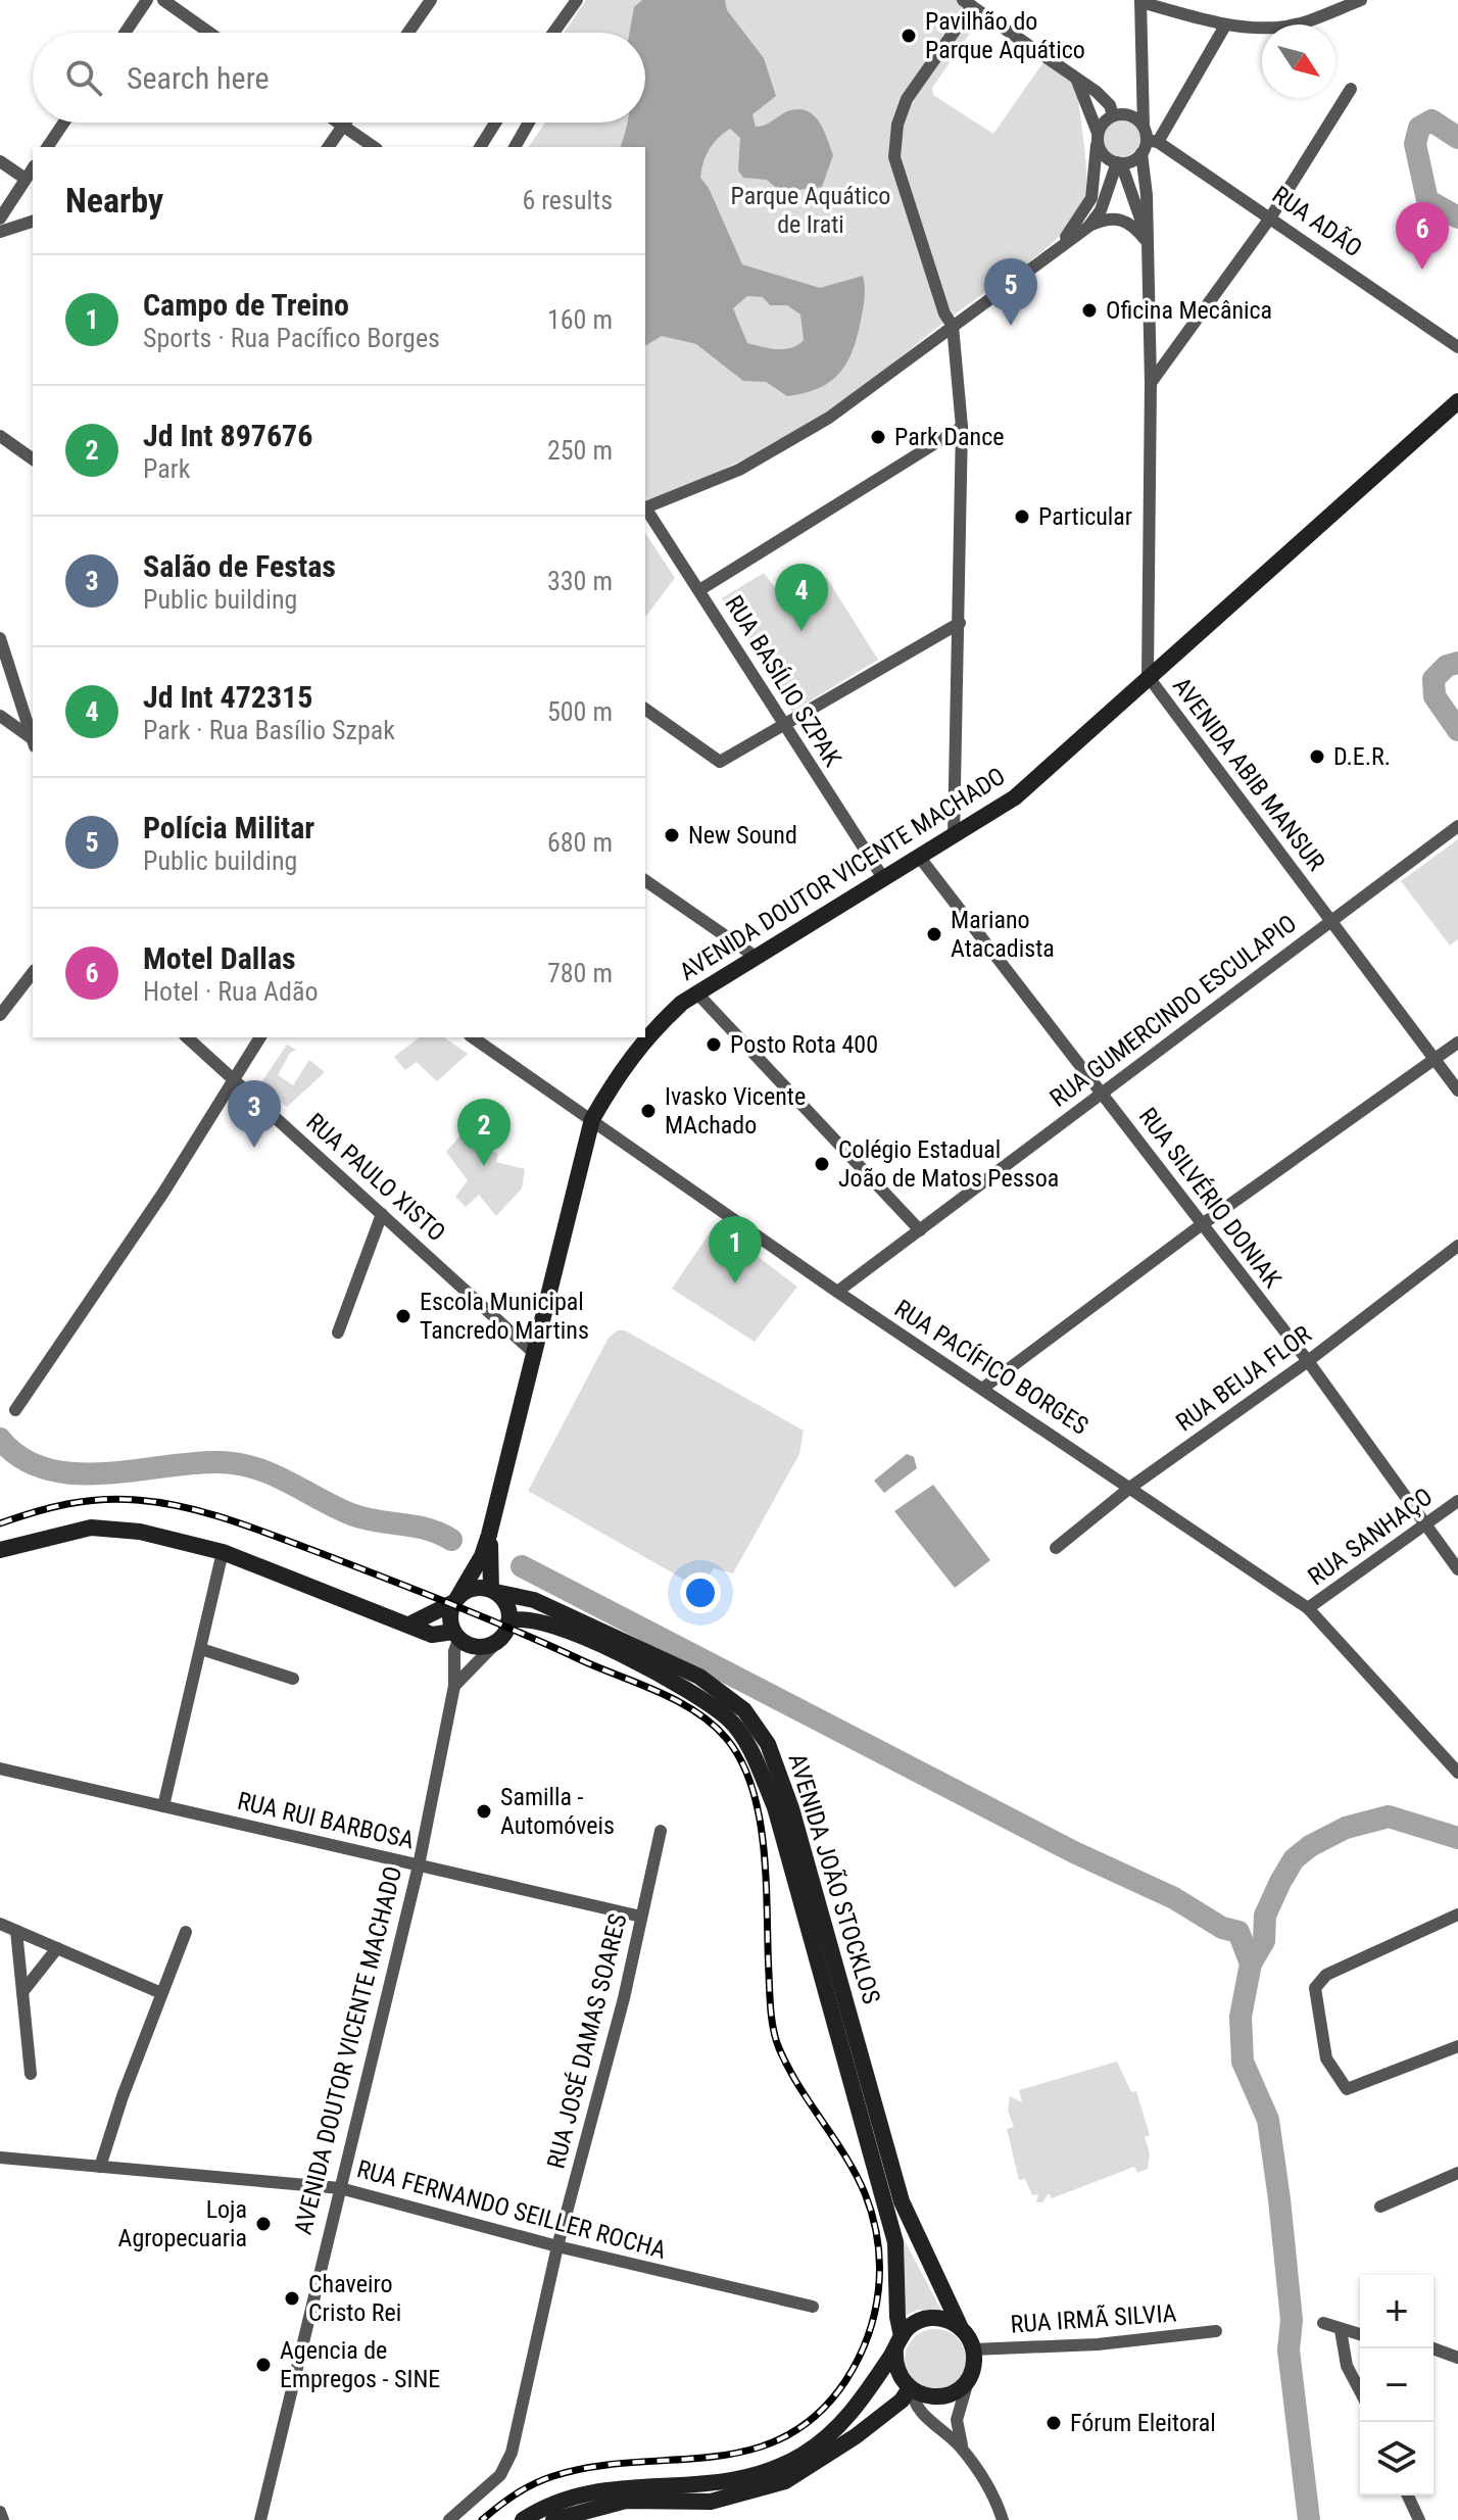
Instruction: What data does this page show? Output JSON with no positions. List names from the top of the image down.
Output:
{
  "streets": {
    "main road": ["AVENIDA DOUTOR VICENTE MACHADO", "AVENIDA JOÃO STOCKLOS"],
    "street": [
      "RUA ADÃO",
      "RUA BASÍLIO SZPAK",
      "AVENIDA ABIB MANSUR",
      "RUA GUMERCINDO ESCULAPIO",
      "RUA PAULO XISTO",
      "RUA SILVÉRIO DONIAK",
      "RUA PACÍFICO BORGES",
      "RUA BEIJA FLOR",
      "RUA SANHAÇO",
      "RUA RUI BARBOSA",
      "RUA JOSÉ DAMAS SOARES",
      "RUA FERNANDO SEILLER ROCHA",
      "RUA IRMÃ SILVIA"
    ]
  },
  "crossings": [
    ["RUA ADÃO", "AVENIDA ABIB MANSUR"],
    ["RUA BASÍLIO SZPAK", "AVENIDA DOUTOR VICENTE MACHADO"],
    ["AVENIDA ABIB MANSUR", "AVENIDA DOUTOR VICENTE MACHADO"],
    ["AVENIDA ABIB MANSUR", "RUA GUMERCINDO ESCULAPIO"],
    ["AVENIDA DOUTOR VICENTE MACHADO", "RUA PAULO XISTO"],
    ["AVENIDA DOUTOR VICENTE MACHADO", "RUA SILVÉRIO DONIAK"],
    ["AVENIDA DOUTOR VICENTE MACHADO", "RUA PACÍFICO BORGES"],
    ["AVENIDA DOUTOR VICENTE MACHADO", "RUA RUI BARBOSA"],
    ["AVENIDA DOUTOR VICENTE MACHADO", "AVENIDA JOÃO STOCKLOS"],
    ["AVENIDA DOUTOR VICENTE MACHADO", "RUA FERNANDO SEILLER ROCHA"],
    ["RUA GUMERCINDO ESCULAPIO", "RUA SILVÉRIO DONIAK"],
    ["RUA GUMERCINDO ESCULAPIO", "RUA PACÍFICO BORGES"],
    ["RUA SILVÉRIO DONIAK", "RUA BEIJA FLOR"],
    ["RUA SILVÉRIO DONIAK", "RUA SANHAÇO"],
    ["RUA PACÍFICO BORGES", "RUA BEIJA FLOR"],
    ["RUA PACÍFICO BORGES", "RUA SANHAÇO"],
    ["RUA RUI BARBOSA", "RUA JOSÉ DAMAS SOARES"],
    ["AVENIDA JOÃO STOCKLOS", "RUA IRMÃ SILVIA"],
    ["RUA JOSÉ DAMAS SOARES", "RUA FERNANDO SEILLER ROCHA"]
  ],
  "parks": ["Parque Aquático de Irati"],
  "places": [
    "Pavilhão do Parque Aquático",
    "Oficina Mecânica",
    "Park Dance",
    "Particular",
    "D.E.R.",
    "New Sound",
    "Mariano Atacadista",
    "Posto Rota 400",
    "Ivasko Vicente MAchado",
    "Colégio Estadual João de Matos Pessoa",
    "Escola Municipal Tancredo Martins",
    "Samilla - Automóveis",
    "Loja Agropecuaria",
    "Chaveiro Cristo Rei",
    "Agencia de Empregos - SINE",
    "Fórum Eleitoral"
  ],
  "north": "bottom right",
  "page": {
    "search": "Search here",
    "heading": ["Nearby", "6 results"],
    "pins": [
      "6",
      "5",
      "4",
      "3",
      "2",
      "1"
    ],
    "list": [
      {
        "mark": "1",
        "name": "Campo de Treino",
        "note": "Sports · Rua Pacífico Borges",
        "value": "160 m"
      },
      {
        "mark": "2",
        "name": "Jd Int 897676",
        "note": "Park",
        "value": "250 m"
      },
      {
        "mark": "3",
        "name": "Salão de Festas",
        "note": "Public building",
        "value": "330 m"
      },
      {
        "mark": "4",
        "name": "Jd Int 472315",
        "note": "Park · Rua Basílio Szpak",
        "value": "500 m"
      },
      {
        "mark": "5",
        "name": "Polícia Militar",
        "note": "Public building",
        "value": "680 m"
      },
      {
        "mark": "6",
        "name": "Motel Dallas",
        "note": "Hotel · Rua Adão",
        "value": "780 m"
      }
    ],
    "map_buttons": ["+", "−"]
  }
}
